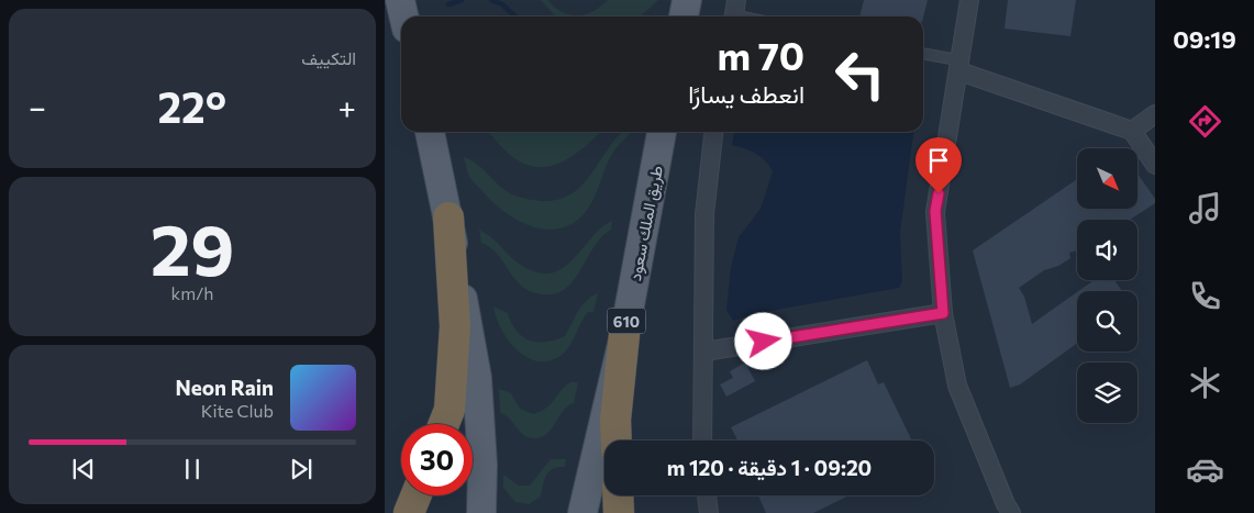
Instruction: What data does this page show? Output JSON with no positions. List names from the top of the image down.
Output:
{
  "streets": {
    "main road": ["طريق الملك سعود", "610"]
  },
  "north": "bottom right",
  "page": {
    "tabs": "09:19",
    "tile": [
      "التكييف",
      ["29", "km/h"]
    ],
    "turn": ["70 m", "انعطف يسارًا"],
    "heat": ["−", "22°", "+"],
    "song": ["Neon Rain", "Kite Club"],
    "limit": "30",
    "trip": "09:20 · 1 دقيقة · 120 m"
  }
}
